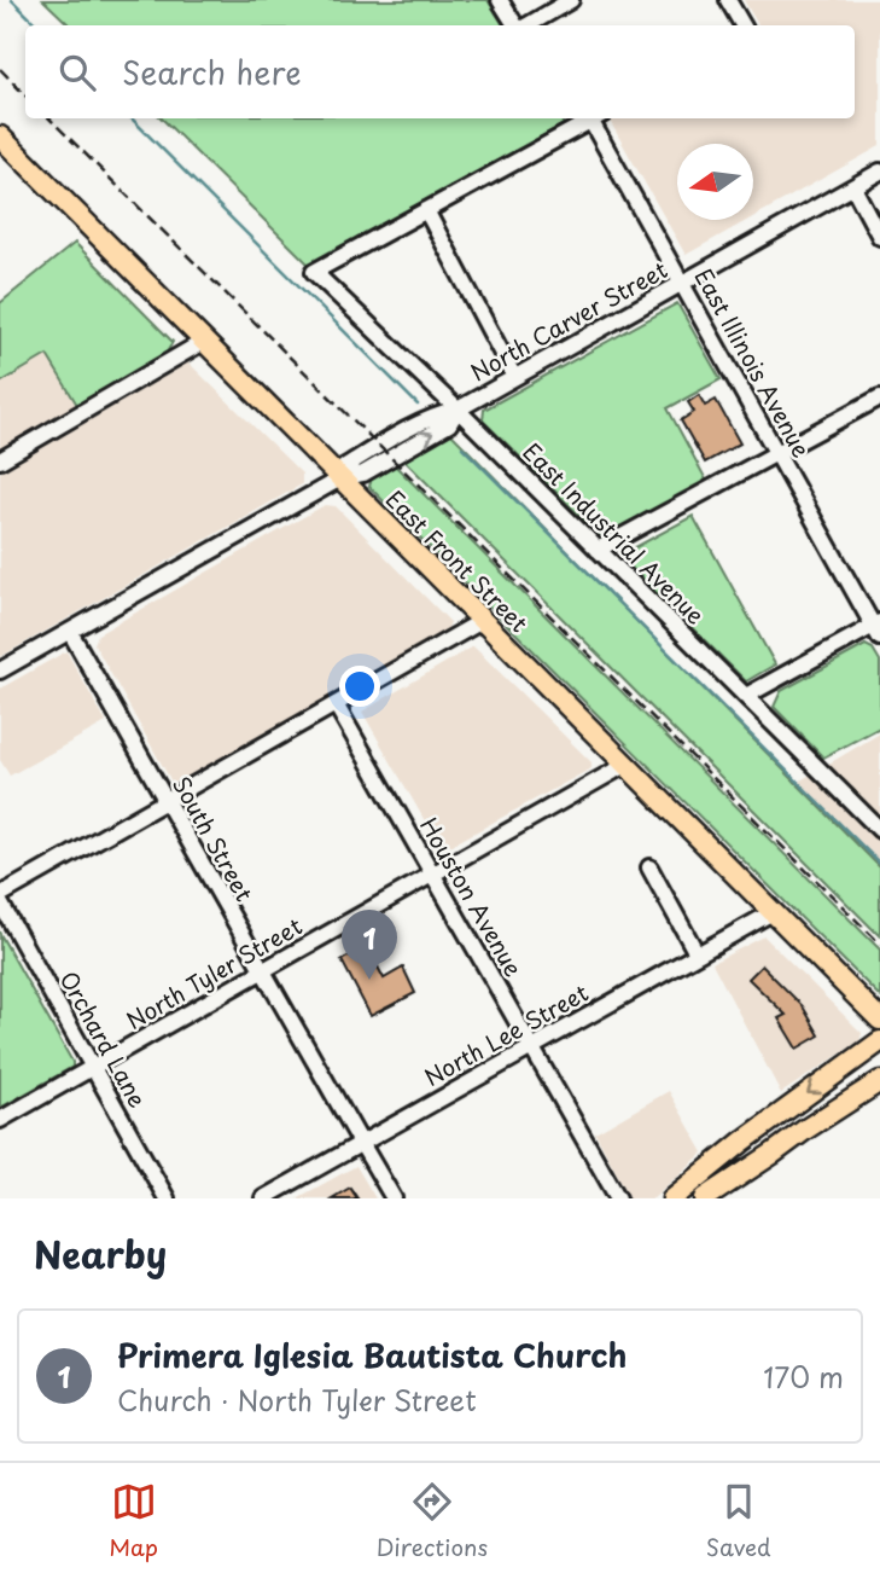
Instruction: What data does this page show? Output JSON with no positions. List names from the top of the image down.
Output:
{
  "streets": {
    "main road": ["East Front Street"],
    "street": [
      "North Carver Street",
      "East Illinois Avenue",
      "East Industrial Avenue",
      "South Street",
      "Houston Avenue",
      "North Tyler Street",
      "North Lee Street",
      "Orchard Lane"
    ]
  },
  "crossings": [
    ["North Carver Street", "East Illinois Avenue"],
    ["North Carver Street", "East Industrial Avenue"],
    ["North Carver Street", "East Front Street"],
    ["North Carver Street", "South Street"],
    ["East Front Street", "North Tyler Street"],
    ["East Front Street", "North Lee Street"],
    ["South Street", "North Tyler Street"],
    ["South Street", "North Lee Street"],
    ["Houston Avenue", "North Tyler Street"],
    ["Houston Avenue", "North Lee Street"],
    ["North Tyler Street", "Orchard Lane"]
  ],
  "north": "left",
  "page": {
    "search": "Search here",
    "pins": "1",
    "heading": "Nearby",
    "list": [
      {
        "mark": "1",
        "name": "Primera Iglesia Bautista Church",
        "note": "Church · North Tyler Street",
        "value": "170 m"
      }
    ],
    "nav": ["Map", "Directions", "Saved"]
  }
}
